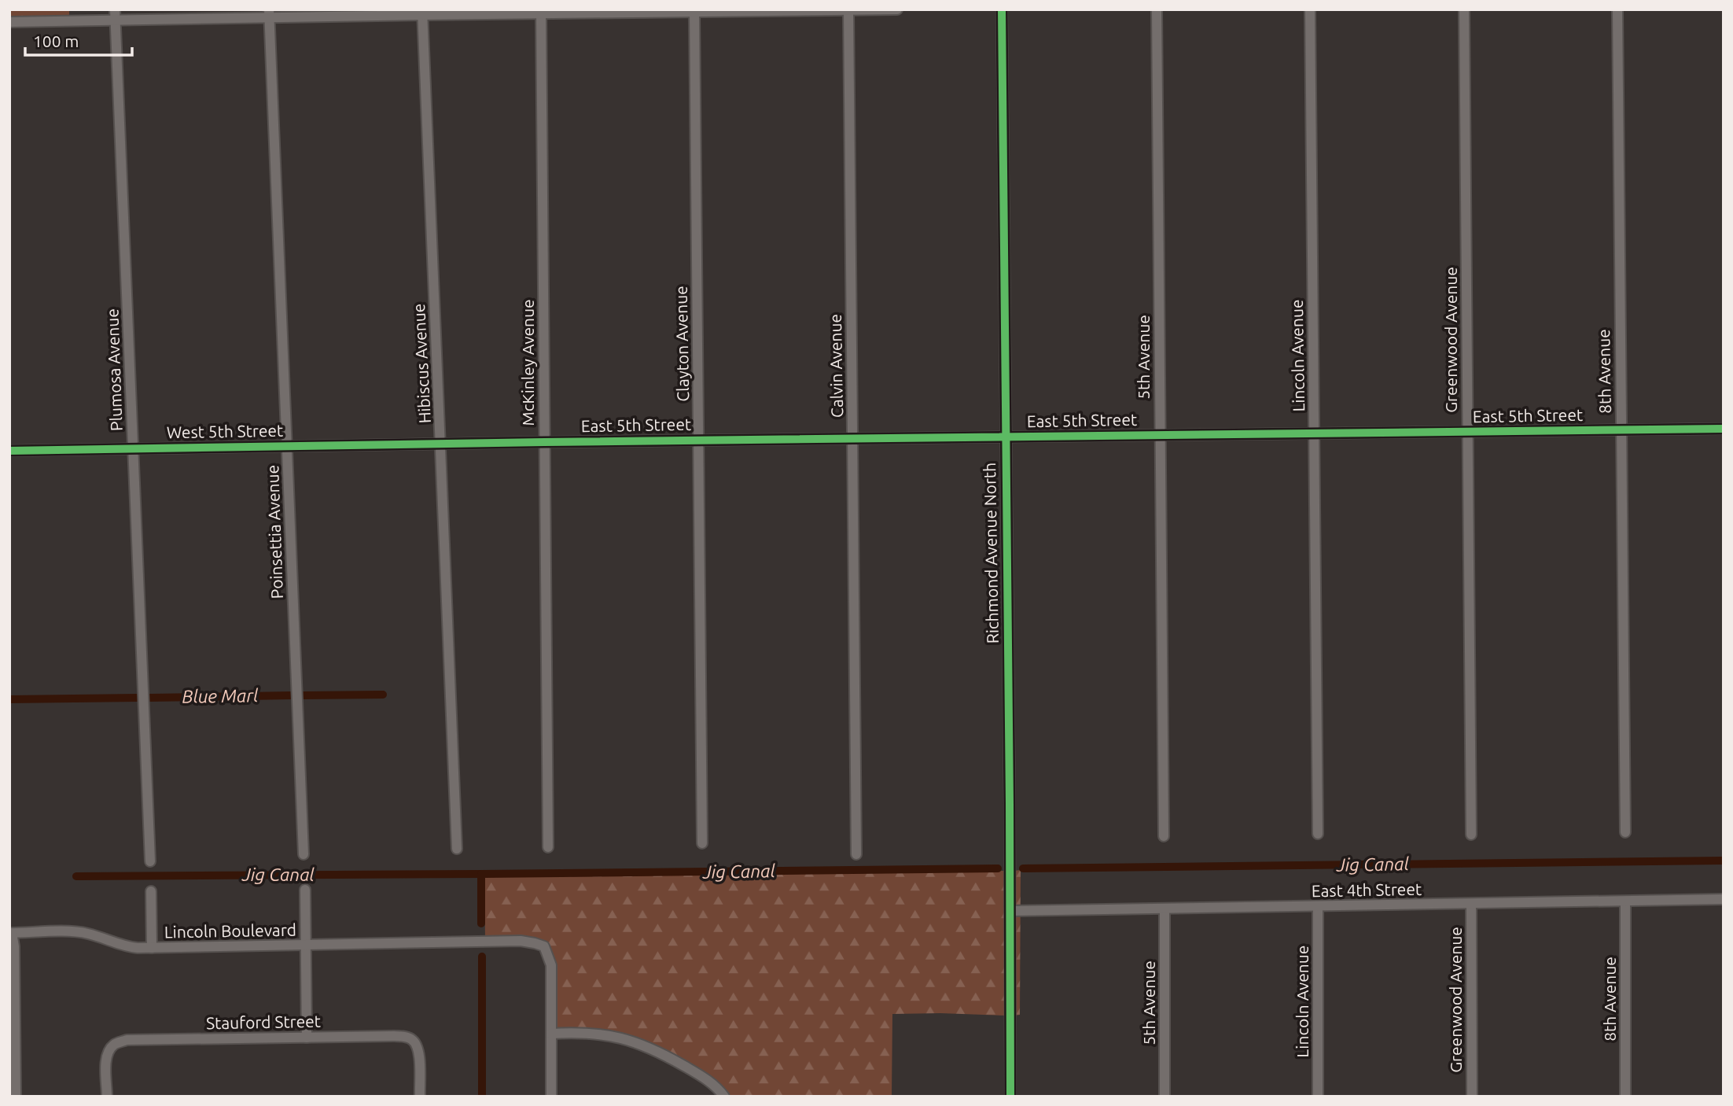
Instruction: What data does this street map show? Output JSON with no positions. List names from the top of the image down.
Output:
{
  "streets": {
    "street": [
      "Greenwood Avenue",
      "Clayton Avenue",
      "Lincoln Avenue",
      "5th Avenue",
      "McKinley Avenue",
      "Hibiscus Avenue",
      "Calvin Avenue",
      "Plumosa Avenue",
      "8th Avenue",
      "East 5th Street",
      "West 5th Street",
      "Poinsettia Avenue",
      "Richmond Avenue North",
      "East 4th Street",
      "Lincoln Boulevard",
      "Stauford Street"
    ]
  },
  "crossings": [
    ["Greenwood Avenue", "East 5th Street"],
    ["Greenwood Avenue", "East 4th Street"],
    ["Clayton Avenue", "East 5th Street"],
    ["Lincoln Avenue", "East 5th Street"],
    ["Lincoln Avenue", "East 4th Street"],
    ["5th Avenue", "East 5th Street"],
    ["5th Avenue", "East 4th Street"],
    ["McKinley Avenue", "East 5th Street"],
    ["Hibiscus Avenue", "East 5th Street"],
    ["Hibiscus Avenue", "West 5th Street"],
    ["Calvin Avenue", "East 5th Street"],
    ["Plumosa Avenue", "West 5th Street"],
    ["8th Avenue", "East 5th Street"],
    ["8th Avenue", "East 4th Street"],
    ["East 5th Street", "West 5th Street"],
    ["East 5th Street", "Richmond Avenue North"],
    ["West 5th Street", "Poinsettia Avenue"],
    ["Richmond Avenue North", "East 4th Street"]
  ],
  "water": ["Blue Marl", "Jig Canal"],
  "scale_bar": "100 m"
}
